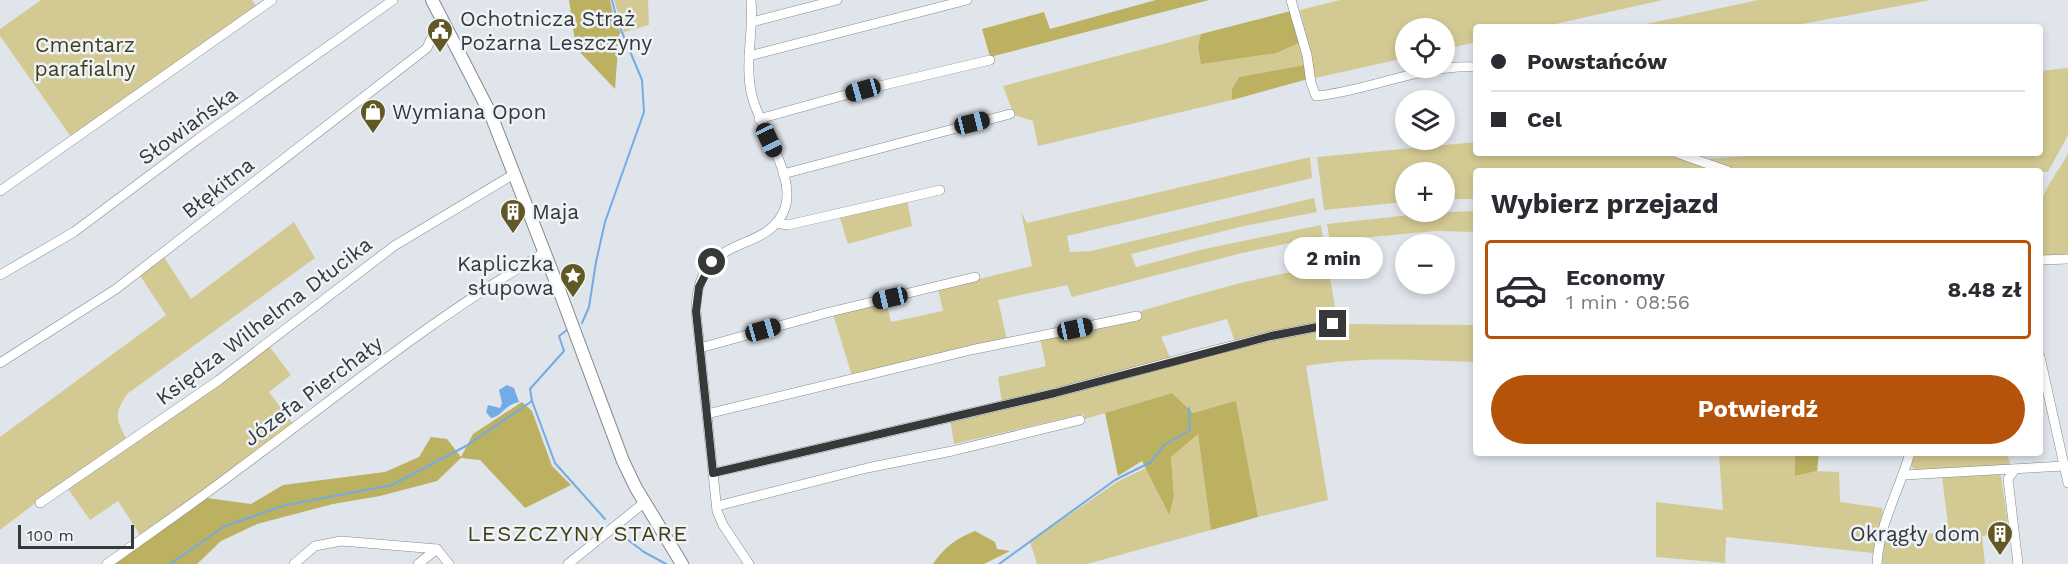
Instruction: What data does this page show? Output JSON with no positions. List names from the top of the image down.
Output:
{
  "streets": {
    "street": [
      "Słowiańska",
      "Błękitna",
      "Księdza Wilhelma Dłucika",
      "Józefa Pierchały"
    ]
  },
  "districts": ["LESZCZYNY STARE"],
  "parks": ["Cmentarz parafialny"],
  "places": {
    "public building": ["Ochotnicza Straż Pożarna Leszczyny"],
    "shop": ["Wymiana Opon"],
    "building": ["Maja", "Okrągły dom"],
    "place": ["Kapliczka słupowa"]
  },
  "scale_bar": "100 m",
  "page": {
    "map_buttons": ["+", "−"],
    "banner": ["Powstańców", "Cel"],
    "heading": "Wybierz przejazd",
    "bubble": "2 min",
    "list": [
      {
        "name": "Economy",
        "note": "1 min · 08:56",
        "value": "8.48 zł"
      }
    ],
    "buttons": "Potwierdź",
    "scale": "100 m"
  }
}
